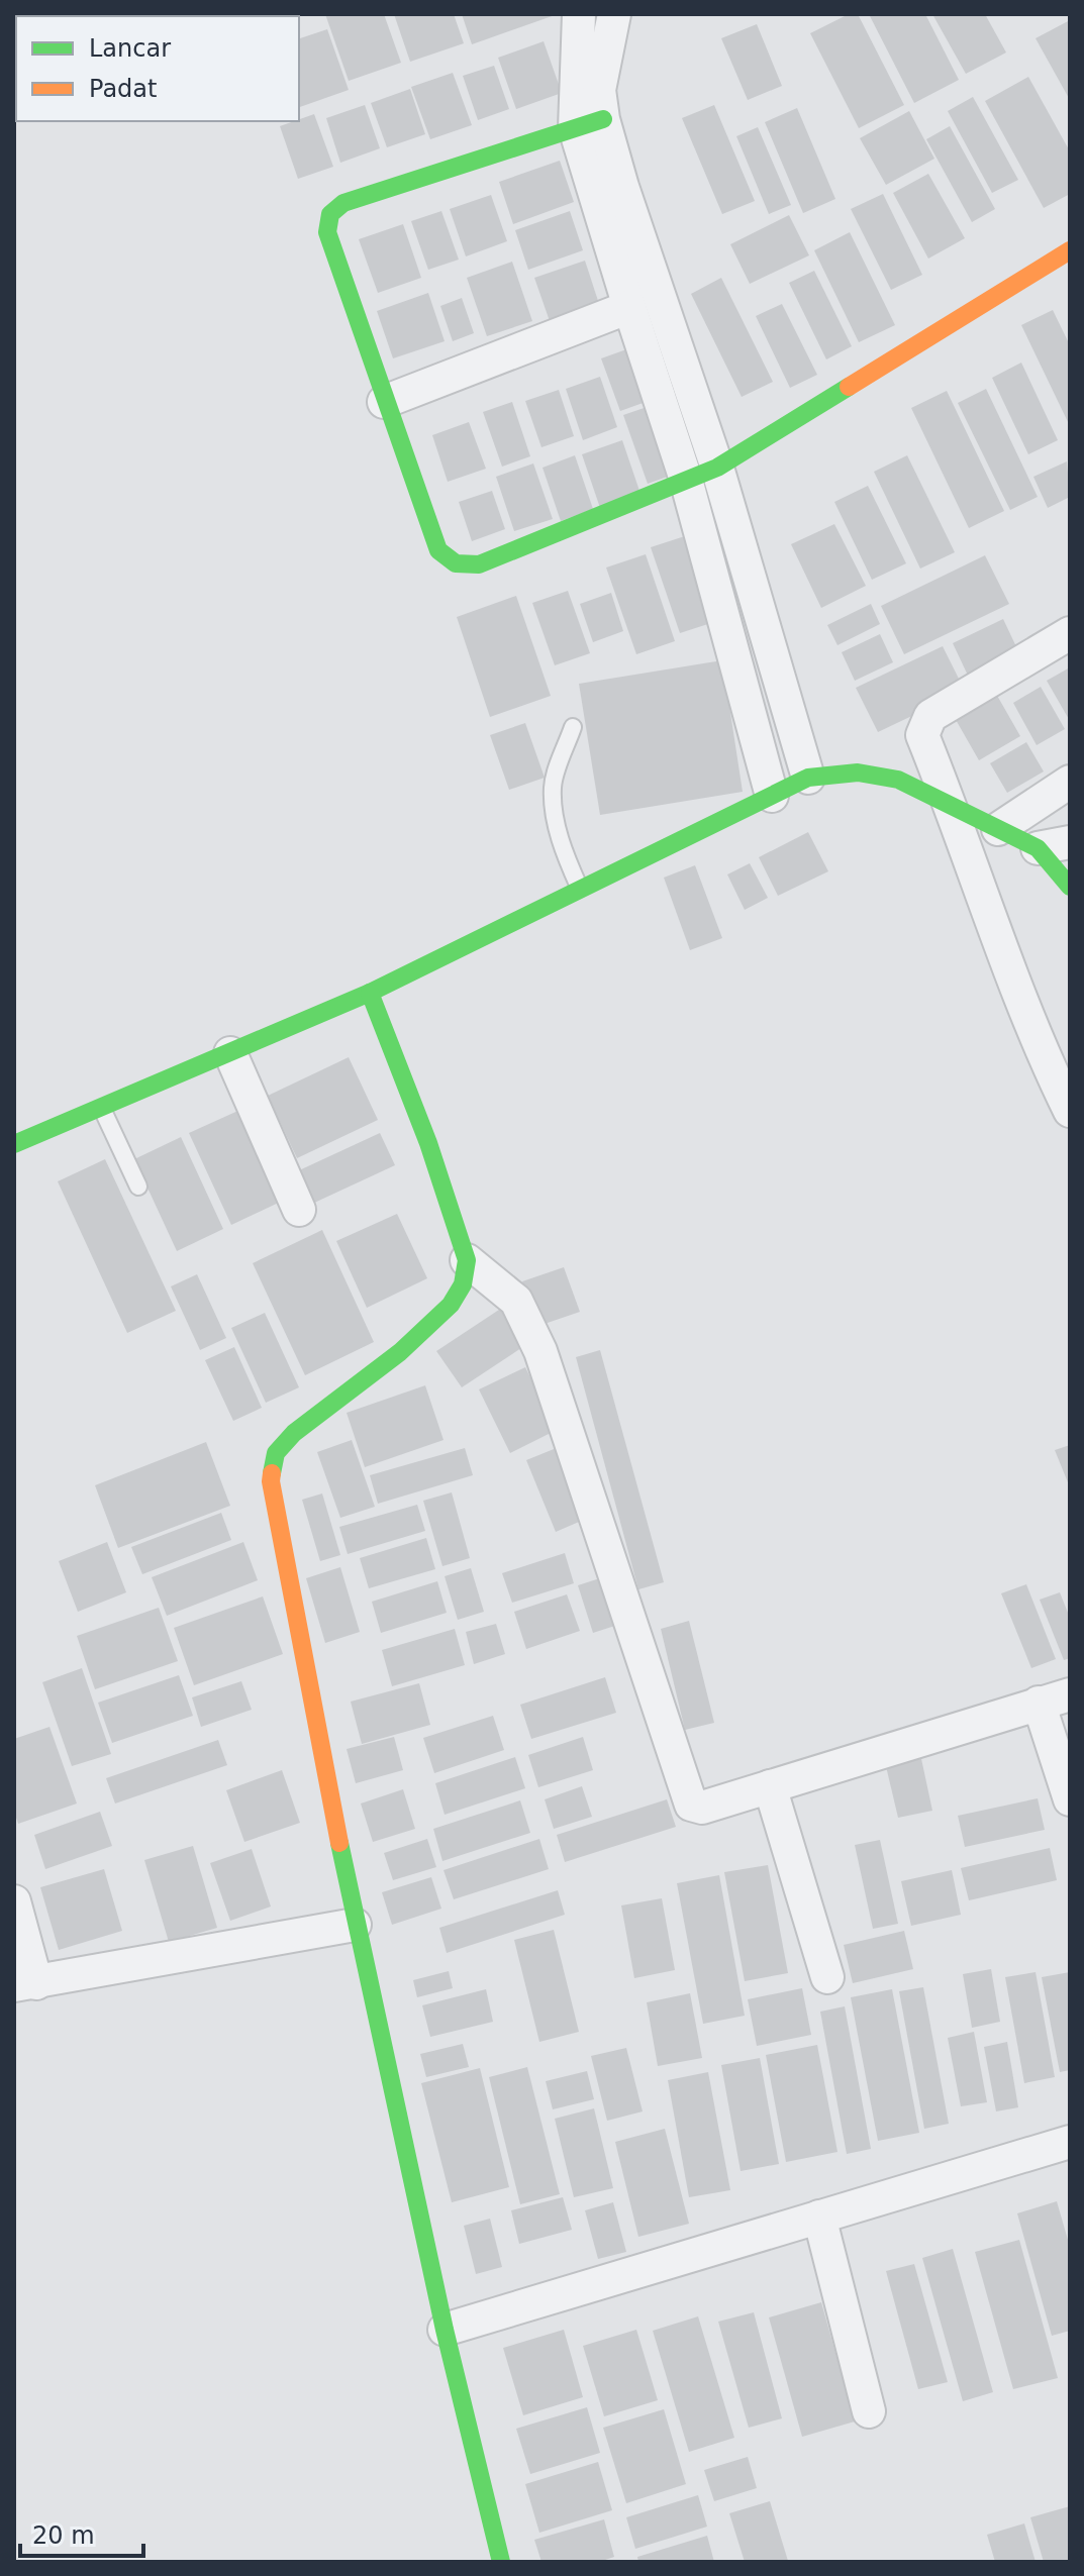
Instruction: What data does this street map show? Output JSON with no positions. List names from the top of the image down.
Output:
{
  "legend": ["Lancar", "Padat"],
  "scale_bar": "20 m"
}
